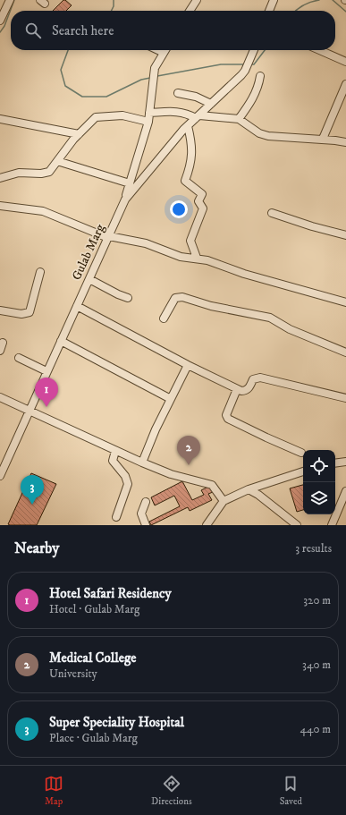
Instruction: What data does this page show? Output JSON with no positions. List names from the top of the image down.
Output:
{
  "streets": {
    "street": ["Gulab Marg"]
  },
  "page": {
    "search": "Search here",
    "pins": ["1", "2", "3"],
    "heading": ["Nearby", "3 results"],
    "list": [
      {
        "mark": "1",
        "name": "Hotel Safari Residency",
        "note": "Hotel · Gulab Marg",
        "value": "320 m"
      },
      {
        "mark": "2",
        "name": "Medical College",
        "note": "University",
        "value": "340 m"
      },
      {
        "mark": "3",
        "name": "Super Speciality Hospital",
        "note": "Place · Gulab Marg",
        "value": "440 m"
      }
    ],
    "nav": ["Map", "Directions", "Saved"]
  }
}
